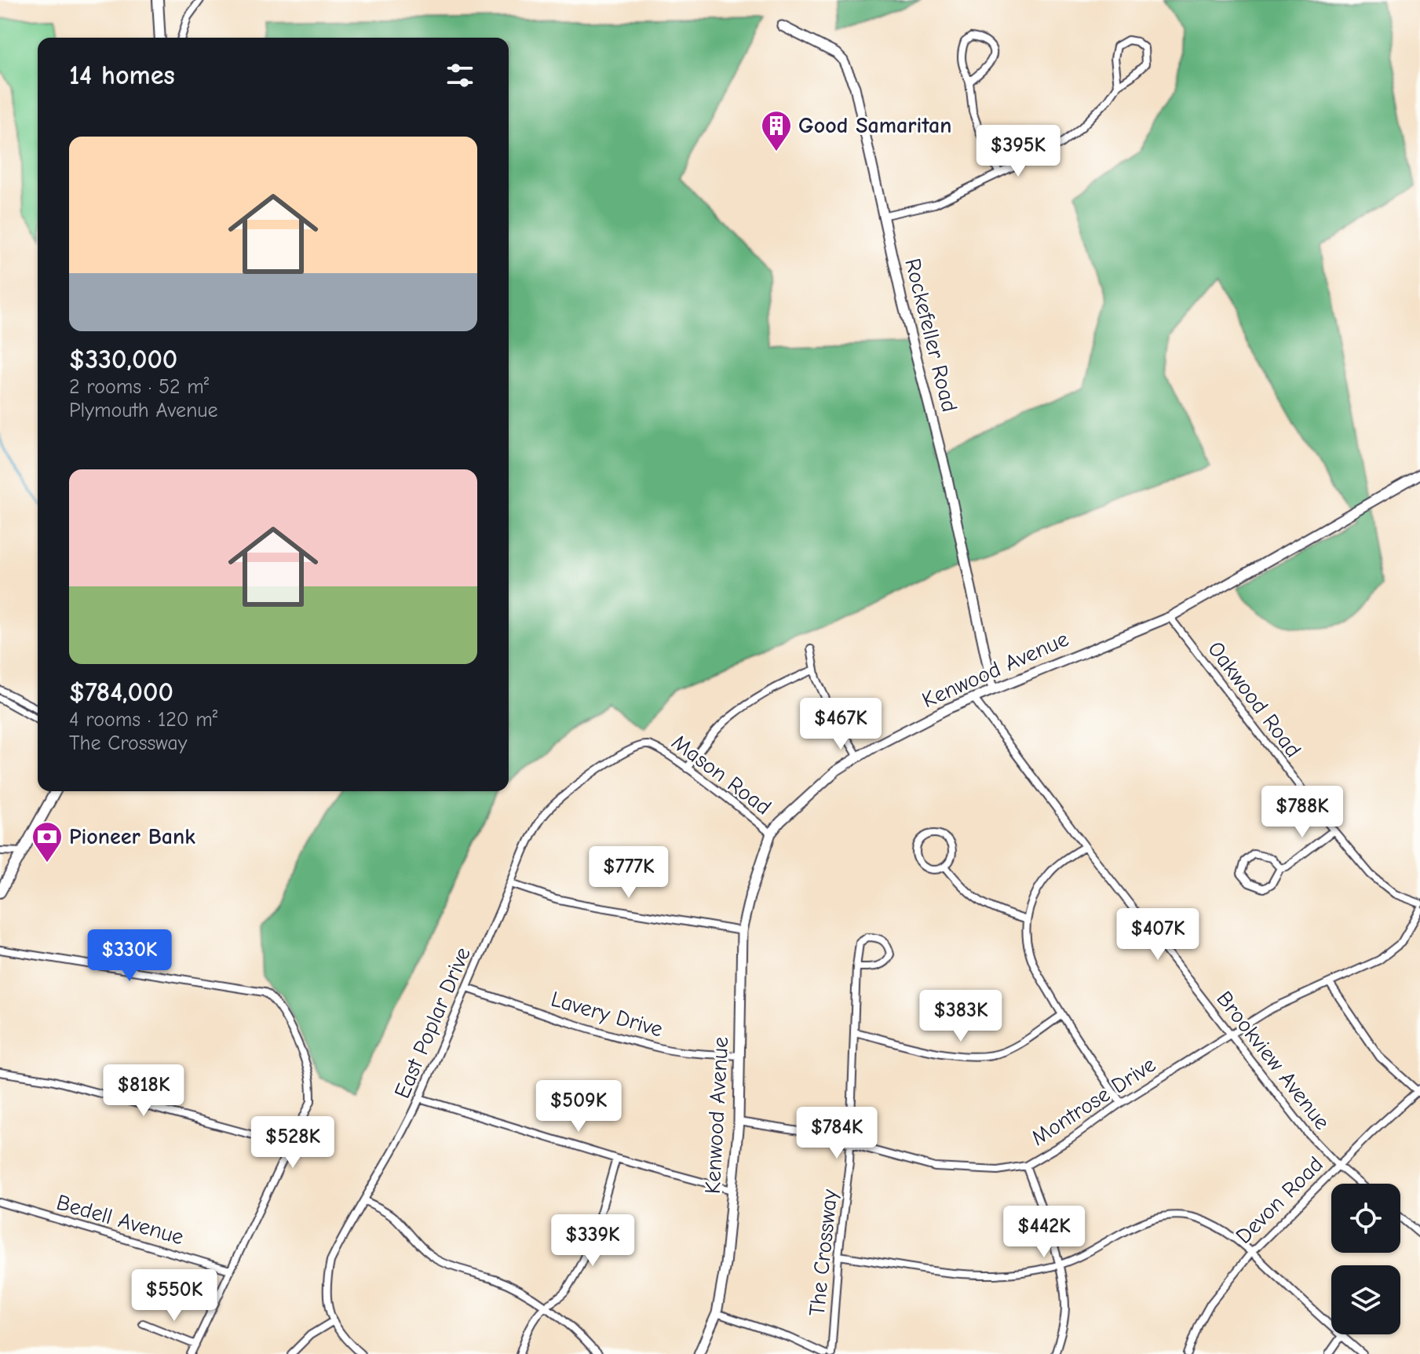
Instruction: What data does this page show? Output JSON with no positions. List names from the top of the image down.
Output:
{
  "streets": {
    "street": [
      "Rockefeller Road",
      "Kenwood Avenue",
      "Oakwood Road",
      "Mason Road",
      "Lavery Drive",
      "East Poplar Drive",
      "Brookview Avenue",
      "Montrose Drive",
      "Devon Road",
      "Bedell Avenue",
      "The Crossway"
    ]
  },
  "crossings": [
    ["Rockefeller Road", "Kenwood Avenue"],
    ["Kenwood Avenue", "Oakwood Road"],
    ["Kenwood Avenue", "Mason Road"],
    ["Kenwood Avenue", "Lavery Drive"],
    ["Kenwood Avenue", "Brookview Avenue"],
    ["Kenwood Avenue", "Montrose Drive"],
    ["Mason Road", "East Poplar Drive"],
    ["Lavery Drive", "East Poplar Drive"],
    ["Brookview Avenue", "Montrose Drive"],
    ["Brookview Avenue", "Devon Road"],
    ["Montrose Drive", "The Crossway"]
  ],
  "places": {
    "building": ["Good Samaritan"],
    "bank": ["Pioneer Bank"]
  },
  "page": {
    "heading": "14 homes",
    "list": [
      {
        "name": "$330,000",
        "note": "2 rooms · 52 m² · Plymouth Avenue"
      },
      {
        "name": "$784,000",
        "note": "4 rooms · 120 m² · The Crossway"
      }
    ],
    "price": [
      "$395K",
      "$467K",
      "$788K",
      "$777K",
      "$407K",
      "$330K",
      "$383K",
      "$818K",
      "$509K",
      "$784K",
      "$528K",
      "$442K",
      "$339K",
      "$550K"
    ]
  }
}
